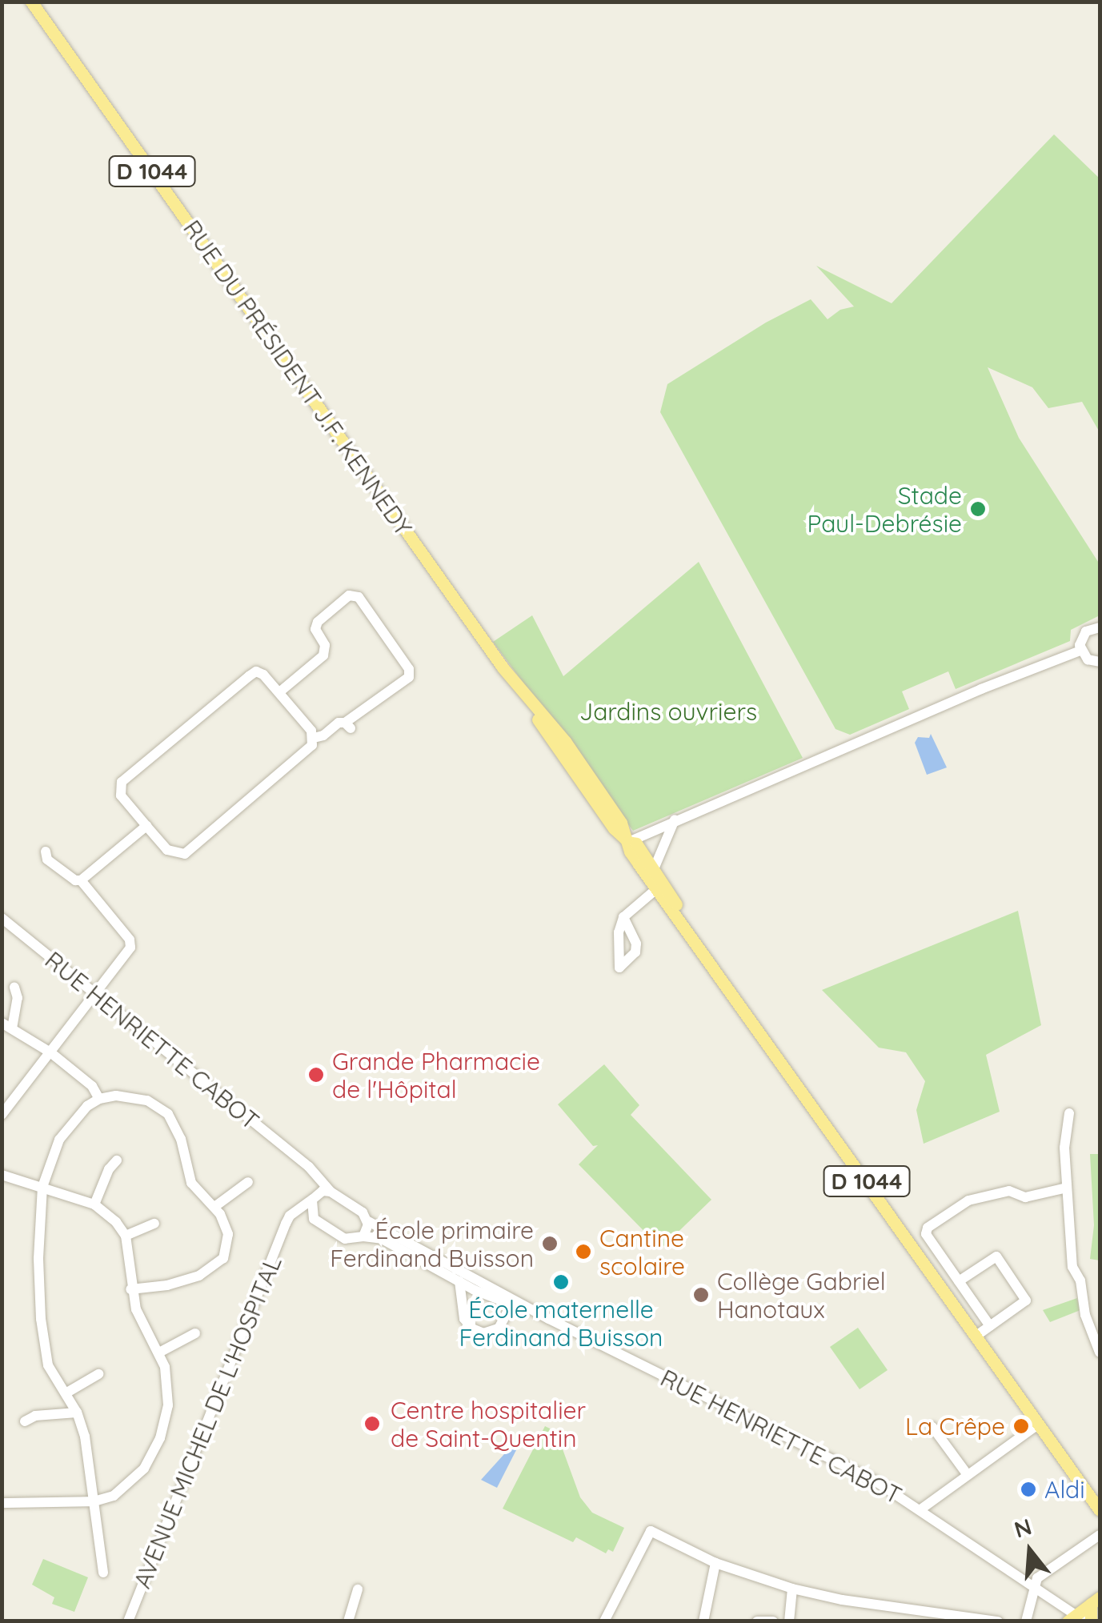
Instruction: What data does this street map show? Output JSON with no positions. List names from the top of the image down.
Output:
{
  "streets": {
    "main road": ["D 1044", "RUE DU PRÉSIDENT J.F. KENNEDY"],
    "street": ["RUE HENRIETTE CABOT", "AVENUE MICHEL DE L'HOSPITAL"]
  },
  "crossings": [
    ["RUE HENRIETTE CABOT", "AVENUE MICHEL DE L'HOSPITAL"]
  ],
  "parks": ["Jardins ouvriers"],
  "places": [
    "Stade Paul-Debrésie",
    "Grande Pharmacie de l'Hôpital",
    "École primaire Ferdinand Buisson",
    "Cantine scolaire",
    "École maternelle Ferdinand Buisson",
    "Collège Gabriel Hanotaux",
    "Centre hospitalier de Saint-Quentin",
    "La Crêpe",
    "Aldi"
  ],
  "north": "top"
}
